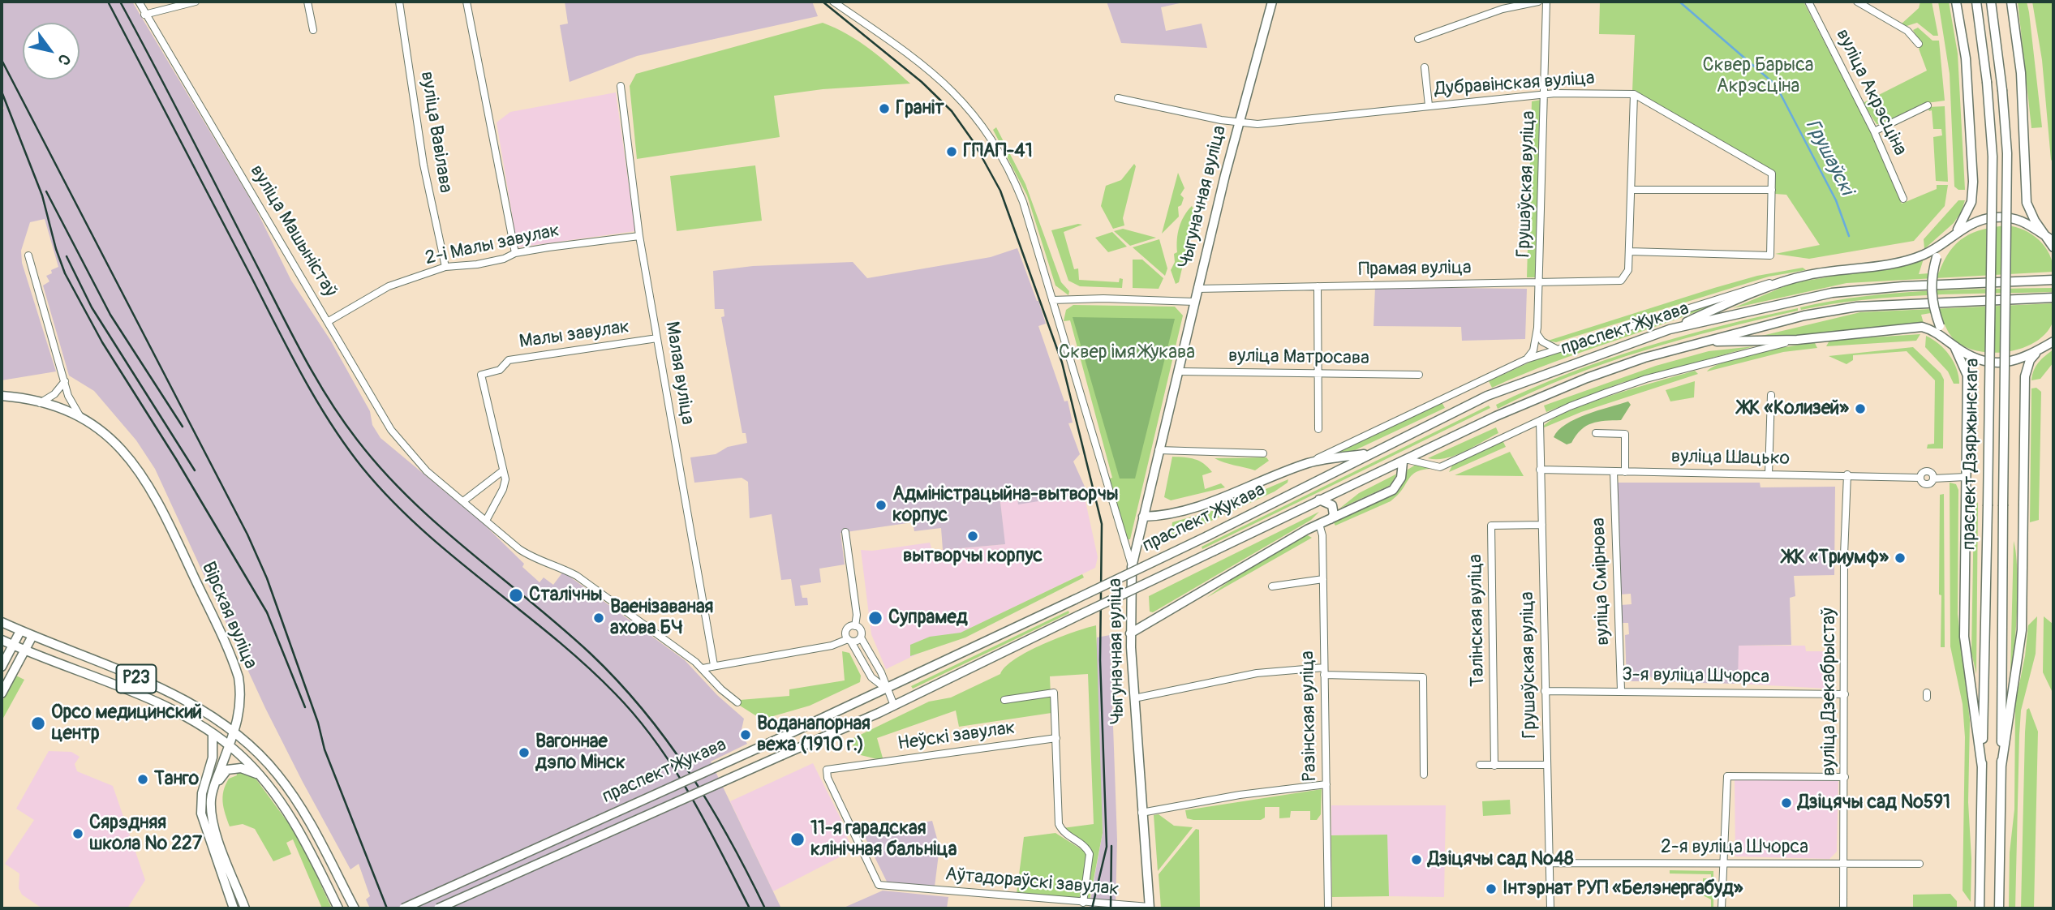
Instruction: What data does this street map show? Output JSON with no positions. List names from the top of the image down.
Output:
{
  "streets": {
    "main road": [
      "Чыгуначная вуліца",
      "праспект Жукава",
      "праспект Дзяржынскага",
      "Вірская вуліца",
      "Р23"
    ],
    "street": [
      "Дубравінская вуліца",
      "вуліца Акрэсціна",
      "вуліца Вавілава",
      "Грушаўская вуліца",
      "вуліца Машыністаў",
      "2-і Малы завулак",
      "Прамая вуліца",
      "Малы завулак",
      "вуліца Матросава",
      "Малая вуліца",
      "вуліца Шацько",
      "вуліца Смірнова",
      "Талінская вуліца",
      "3-я вуліца Шчорса",
      "вуліца Дзекабрыстаў",
      "Разінская вуліца",
      "Неўскі завулак",
      "2-я вуліца Шчорса",
      "Аўтадораўскі завулак"
    ]
  },
  "crossings": [
    ["Дубравінская вуліца", "Грушаўская вуліца"],
    ["Дубравінская вуліца", "Чыгуначная вуліца"],
    ["вуліца Вавілава", "2-і Малы завулак"],
    ["Грушаўская вуліца", "Прамая вуліца"],
    ["Грушаўская вуліца", "вуліца Шацько"],
    ["Грушаўская вуліца", "Талінская вуліца"],
    ["Грушаўская вуліца", "3-я вуліца Шчорса"],
    ["Грушаўская вуліца", "2-я вуліца Шчорса"],
    ["Чыгуначная вуліца", "Прамая вуліца"],
    ["Чыгуначная вуліца", "вуліца Матросава"],
    ["Чыгуначная вуліца", "Аўтадораўскі завулак"],
    ["вуліца Машыністаў", "2-і Малы завулак"],
    ["вуліца Машыністаў", "Малы завулак"],
    ["2-і Малы завулак", "Малая вуліца"],
    ["Малы завулак", "Малая вуліца"],
    ["вуліца Шацько", "вуліца Смірнова"],
    ["вуліца Шацько", "вуліца Дзекабрыстаў"],
    ["вуліца Смірнова", "3-я вуліца Шчорса"],
    ["Вірская вуліца", "Р23"],
    ["3-я вуліца Шчорса", "вуліца Дзекабрыстаў"],
    ["вуліца Дзекабрыстаў", "2-я вуліца Шчорса"],
    ["Неўскі завулак", "Аўтадораўскі завулак"]
  ],
  "water": ["Грушаўскі"],
  "parks": ["Сквер Барыса Акрэсціна", "Сквер імя Жукава"],
  "places": [
    "Граніт",
    "ГПАП-41",
    "ЖК «Колизей»",
    "Адміністрацыйна-вытворчы корпус",
    "вытворчы корпус",
    "ЖК «Триумф»",
    "Сталічны",
    "Ваенізаваная ахова БЧ",
    "Супрамед",
    "Орсо медицинский центр",
    "Воданапорная вежа (1910 г.)",
    "Вагоннае дэпо Мінск",
    "Танго",
    "Дзіцячы сад №591",
    "Сярэдняя школа № 227",
    "11-я гарадская клінічная бальніца",
    "Дзіцячы сад №48",
    "Інтэрнат РУП «Белэнергабуд»"
  ],
  "north": "bottom right"
}
